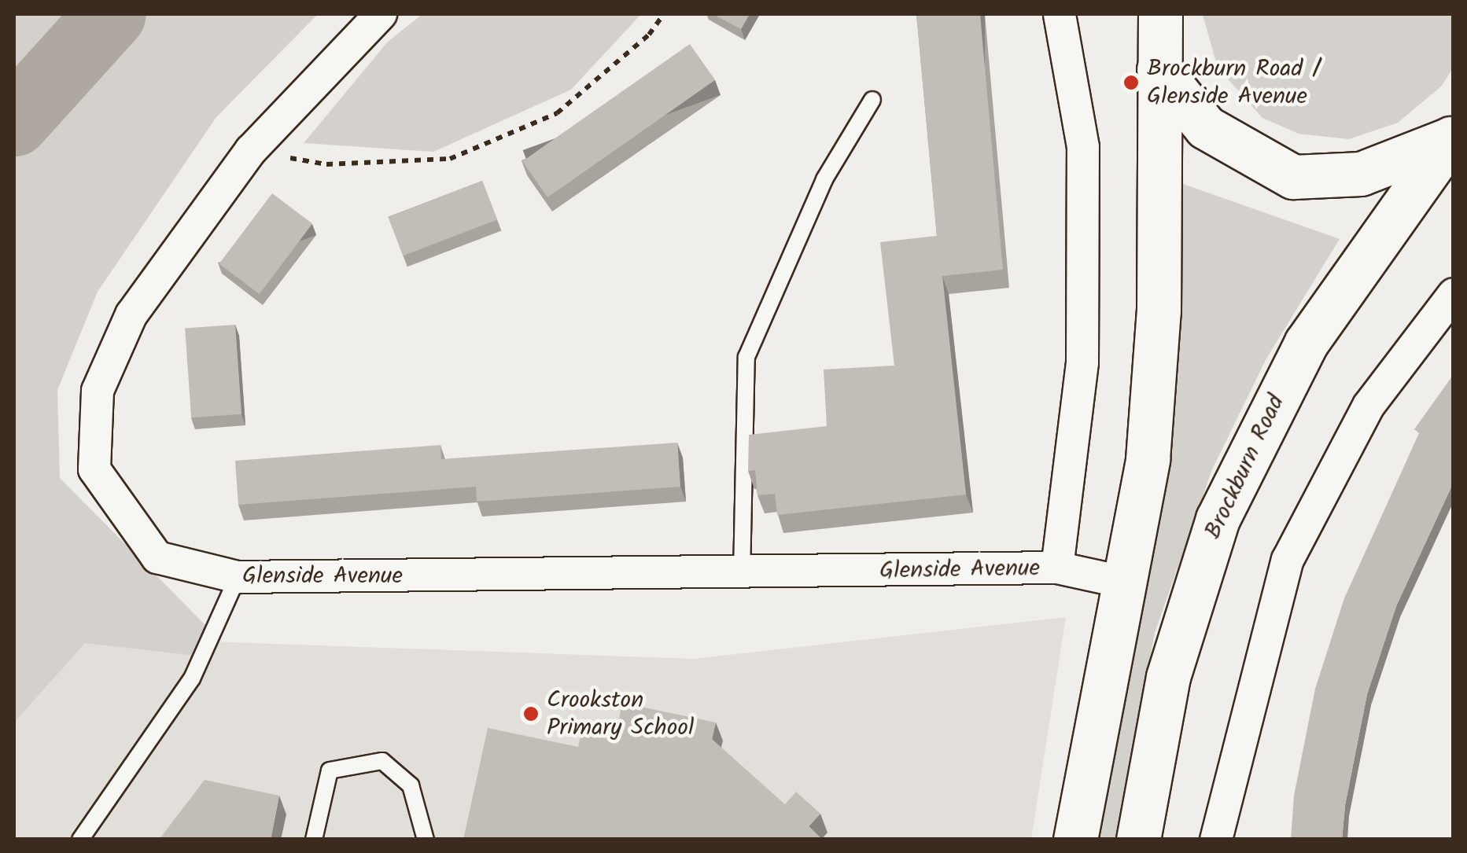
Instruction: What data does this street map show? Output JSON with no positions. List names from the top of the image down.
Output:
{
  "streets": {
    "street": ["Brockburn Road", "Glenside Avenue"]
  },
  "places": ["Brockburn Road / Glenside Avenue", "Crookston Primary School"]
}
